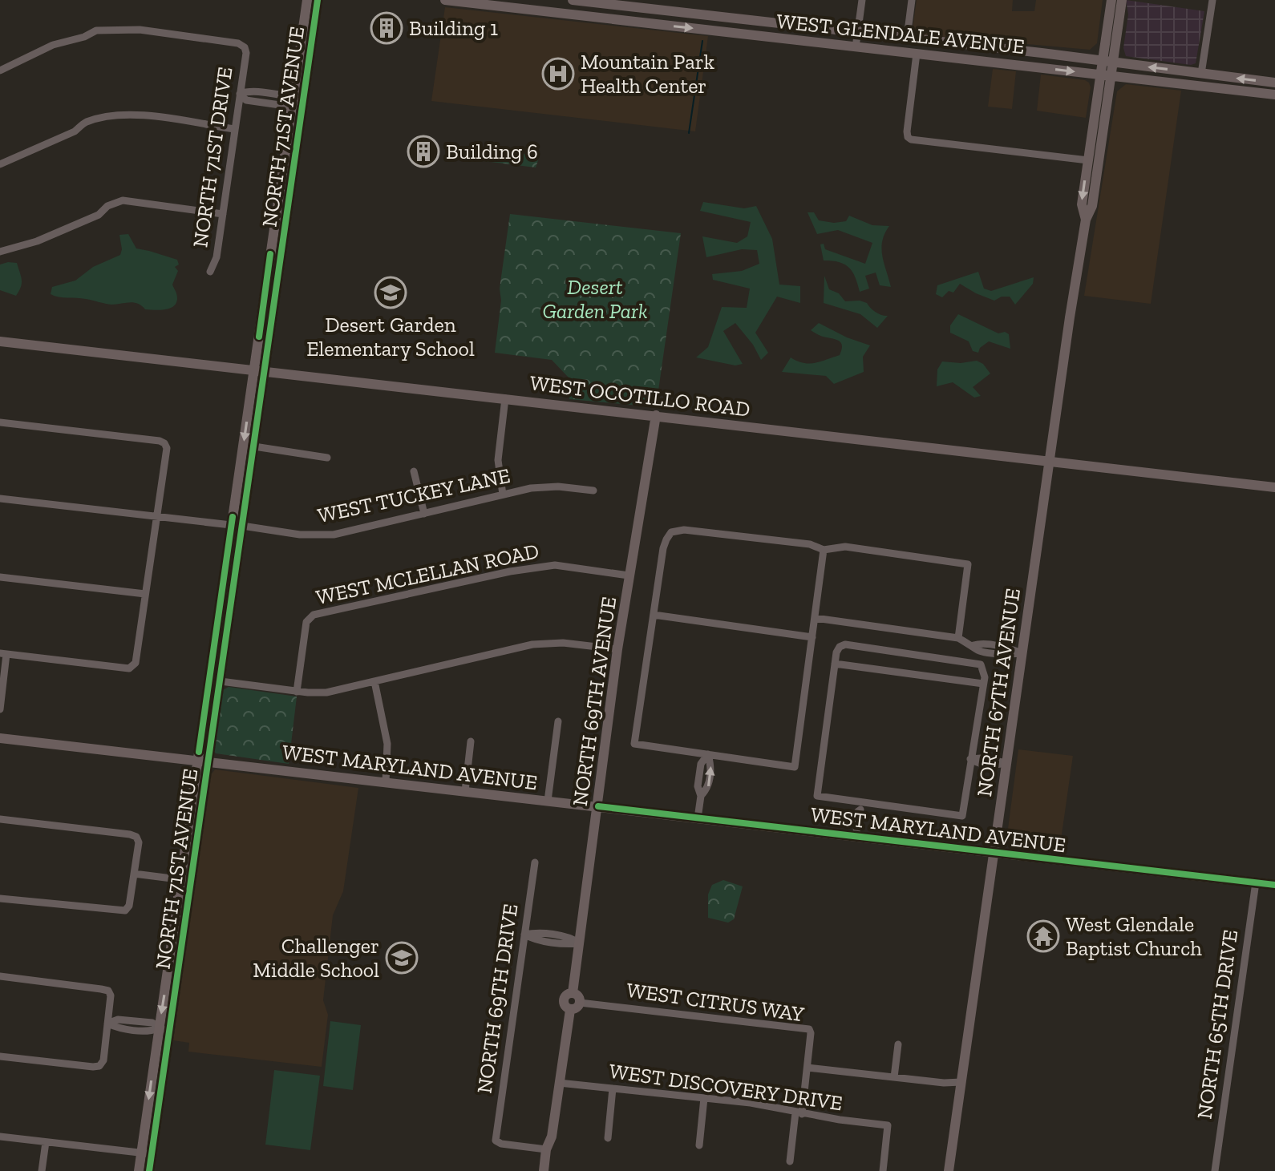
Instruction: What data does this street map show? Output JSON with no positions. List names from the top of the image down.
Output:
{
  "streets": {
    "street": [
      "WEST GLENDALE AVENUE",
      "NORTH 71ST AVENUE",
      "NORTH 71ST DRIVE",
      "WEST OCOTILLO ROAD",
      "WEST TUCKEY LANE",
      "WEST MCLELLAN ROAD",
      "NORTH 67TH AVENUE",
      "NORTH 69TH AVENUE",
      "WEST MARYLAND AVENUE",
      "NORTH 69TH DRIVE",
      "WEST CITRUS WAY",
      "NORTH 65TH DRIVE",
      "WEST DISCOVERY DRIVE"
    ]
  },
  "crossings": [
    ["WEST GLENDALE AVENUE", "NORTH 67TH AVENUE"],
    ["NORTH 71ST AVENUE", "WEST OCOTILLO ROAD"],
    ["NORTH 71ST AVENUE", "WEST TUCKEY LANE"],
    ["NORTH 71ST AVENUE", "WEST MARYLAND AVENUE"],
    ["WEST OCOTILLO ROAD", "NORTH 67TH AVENUE"],
    ["WEST OCOTILLO ROAD", "NORTH 69TH AVENUE"],
    ["WEST MCLELLAN ROAD", "NORTH 69TH AVENUE"],
    ["NORTH 67TH AVENUE", "WEST MARYLAND AVENUE"],
    ["NORTH 69TH AVENUE", "WEST MARYLAND AVENUE"],
    ["NORTH 69TH AVENUE", "NORTH 69TH DRIVE"],
    ["NORTH 69TH AVENUE", "WEST CITRUS WAY"],
    ["NORTH 69TH AVENUE", "WEST DISCOVERY DRIVE"],
    ["WEST MARYLAND AVENUE", "NORTH 65TH DRIVE"],
    ["WEST CITRUS WAY", "WEST DISCOVERY DRIVE"]
  ],
  "parks": ["Desert Garden Park"],
  "places": {
    "building": ["Building 1", "Building 6"],
    "hospital": ["Mountain Park Health Center"],
    "school or university": ["Desert Garden Elementary School", "Challenger Middle School"],
    "temple": ["West Glendale Baptist Church"]
  }
}
